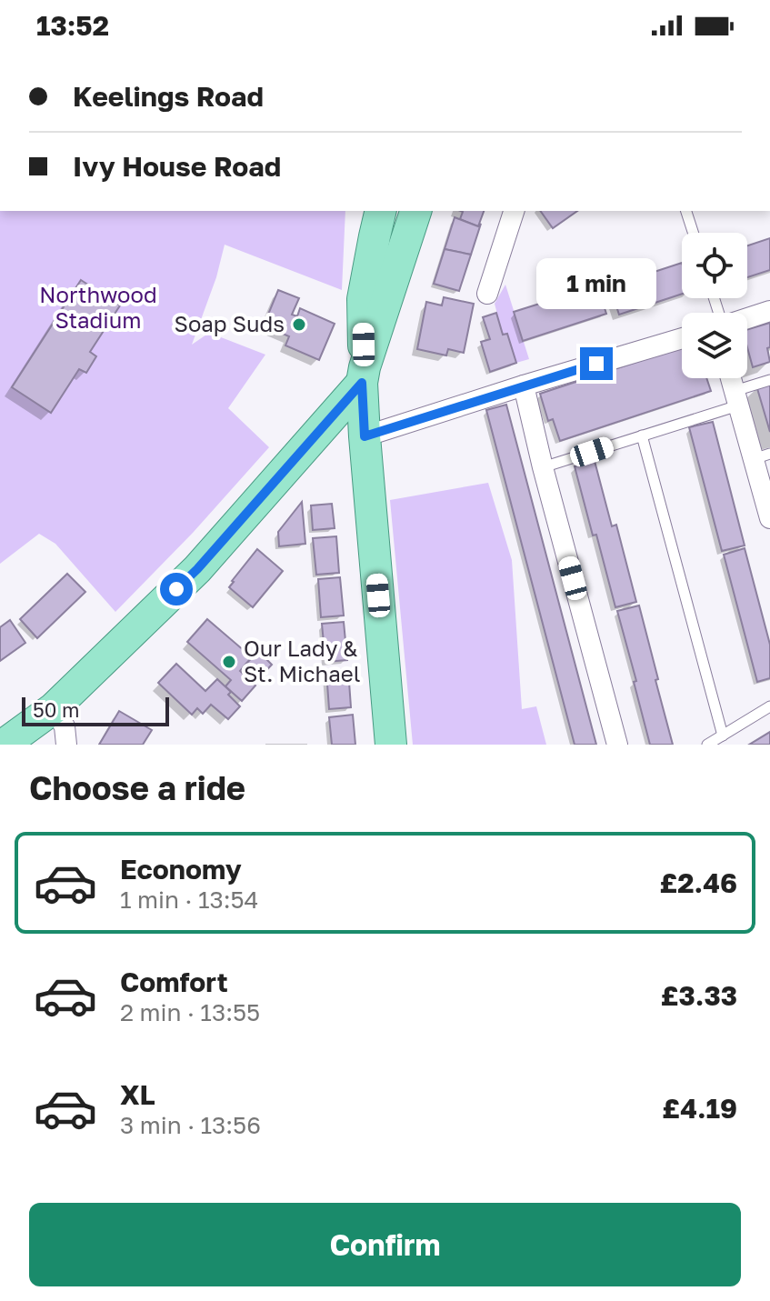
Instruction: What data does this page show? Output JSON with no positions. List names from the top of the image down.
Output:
{
  "parks": ["Northwood Stadium"],
  "places": ["Soap Suds", "Our Lady & St. Michael"],
  "scale_bar": "50 m",
  "page": {
    "status": "13:52",
    "banner": ["Keelings Road", "Ivy House Road"],
    "bubble": "1 min",
    "scale": "50 m",
    "heading": "Choose a ride",
    "list": [
      {
        "name": "Economy",
        "note": "1 min · 13:54",
        "value": "£2.46"
      },
      {
        "name": "Comfort",
        "note": "2 min · 13:55",
        "value": "£3.33"
      },
      {
        "name": "XL",
        "note": "3 min · 13:56",
        "value": "£4.19"
      }
    ],
    "buttons": "Confirm"
  }
}
